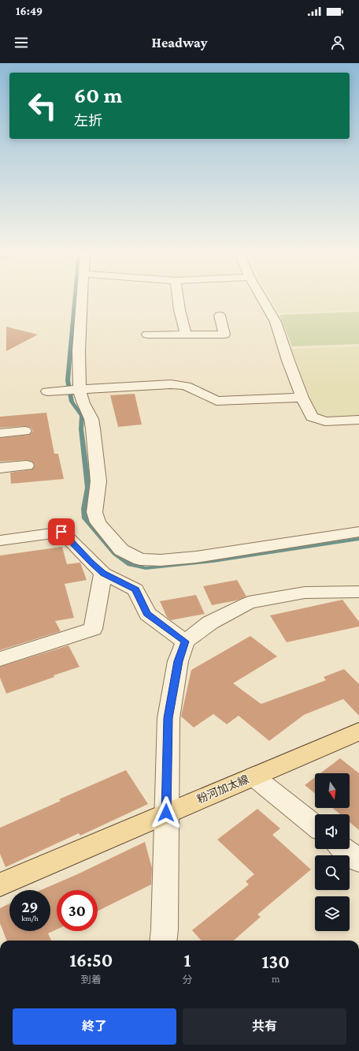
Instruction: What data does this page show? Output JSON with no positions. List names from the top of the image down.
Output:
{
  "streets": {
    "main road": ["粉河加太線"]
  },
  "north": "bottom",
  "page": {
    "status": "16:49",
    "header": "Headway",
    "turn": ["60 m", "左折"],
    "speed": "29 km/h",
    "limit": "30",
    "eta": [
      "16:50",
      "到着",
      "1",
      "分",
      "130",
      "m"
    ],
    "buttons": ["終了", "共有"]
  }
}
